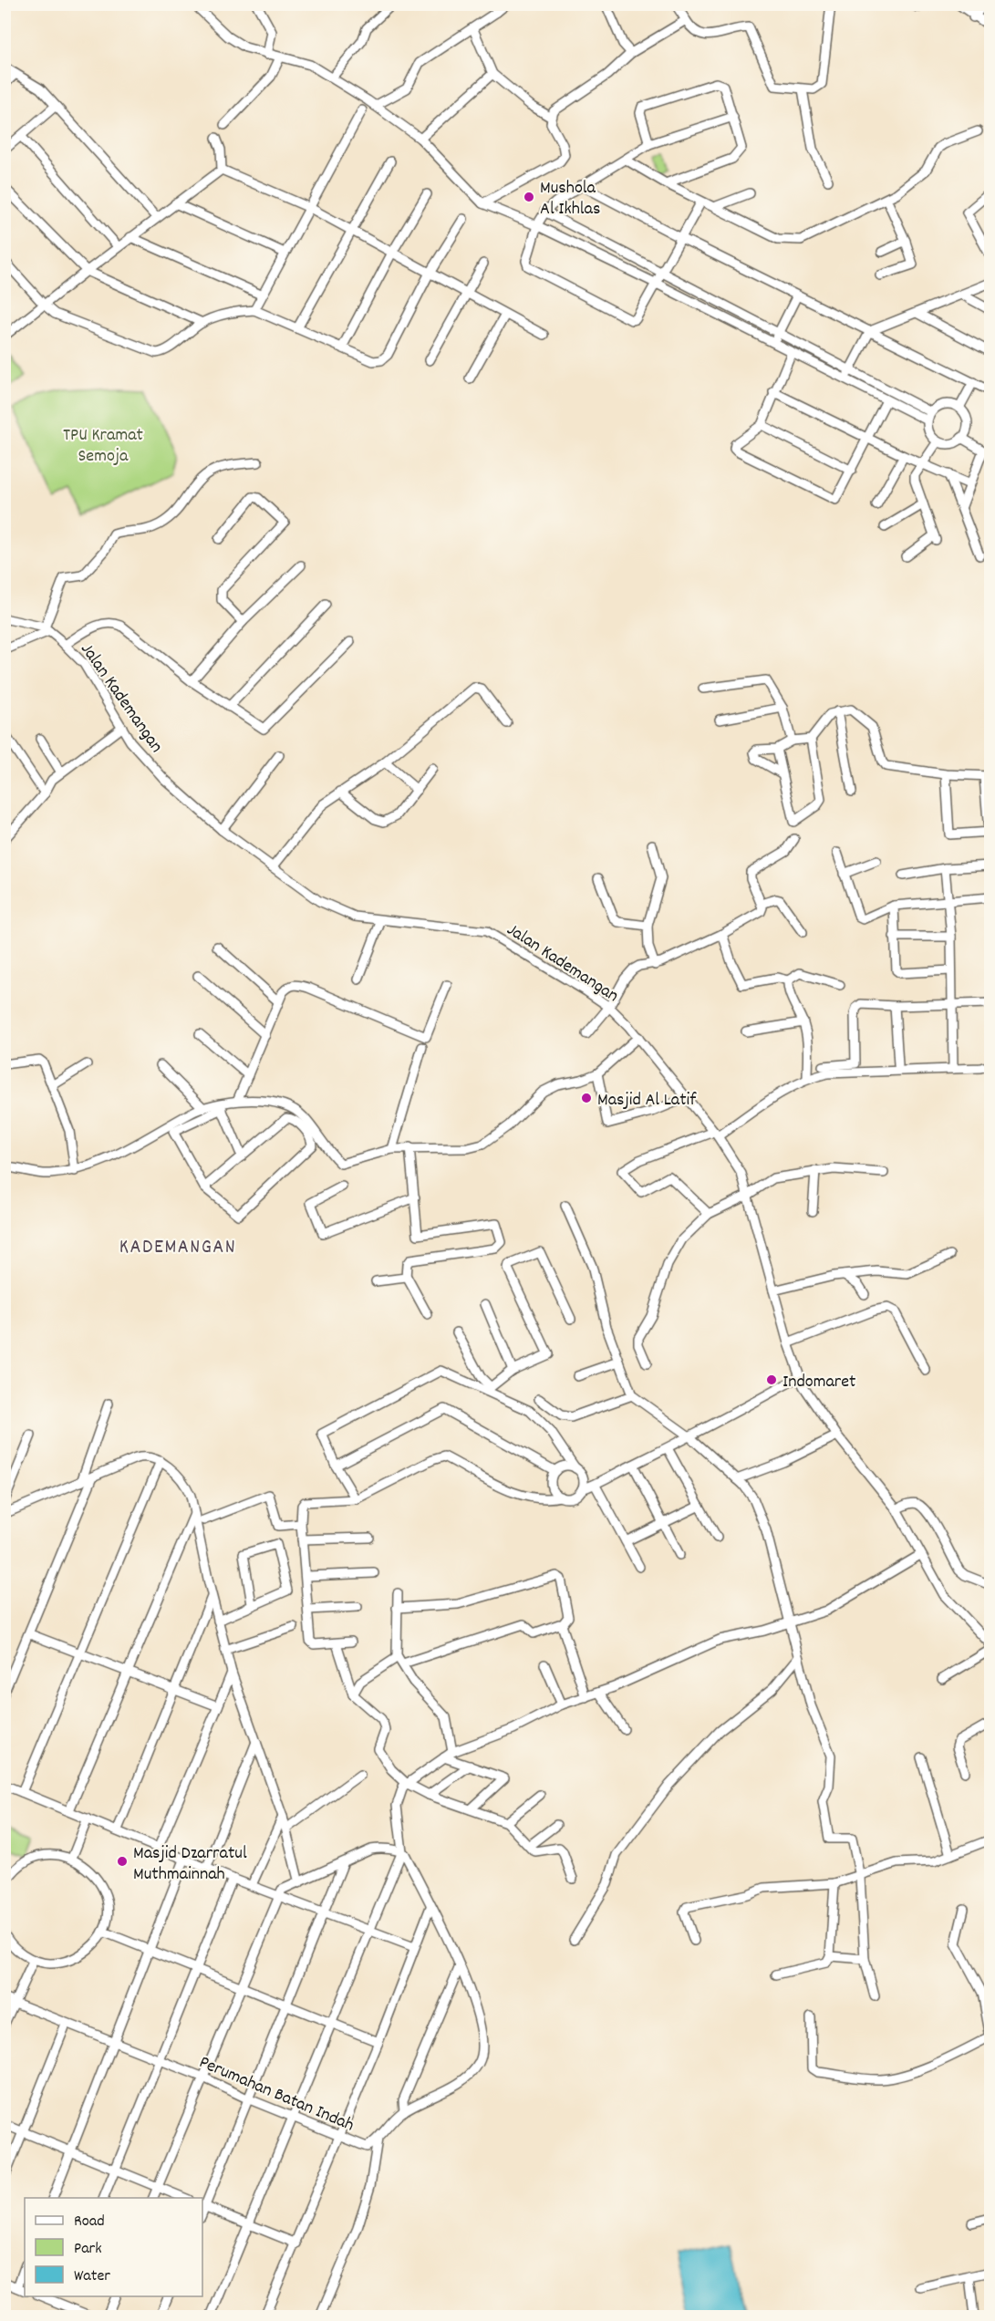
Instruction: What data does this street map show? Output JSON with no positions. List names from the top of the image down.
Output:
{
  "streets": {
    "street": ["Jalan Kademangan", "Perumahan Batan Indah"]
  },
  "districts": ["KADEMANGAN"],
  "parks": ["TPU Kramat Semoja"],
  "places": [
    "Mushola Al Ikhlas",
    "Masjid Al Latif",
    "Indomaret",
    "Masjid Dzarratul Muthmainnah"
  ],
  "legend": ["Road", "Park", "Water"]
}
